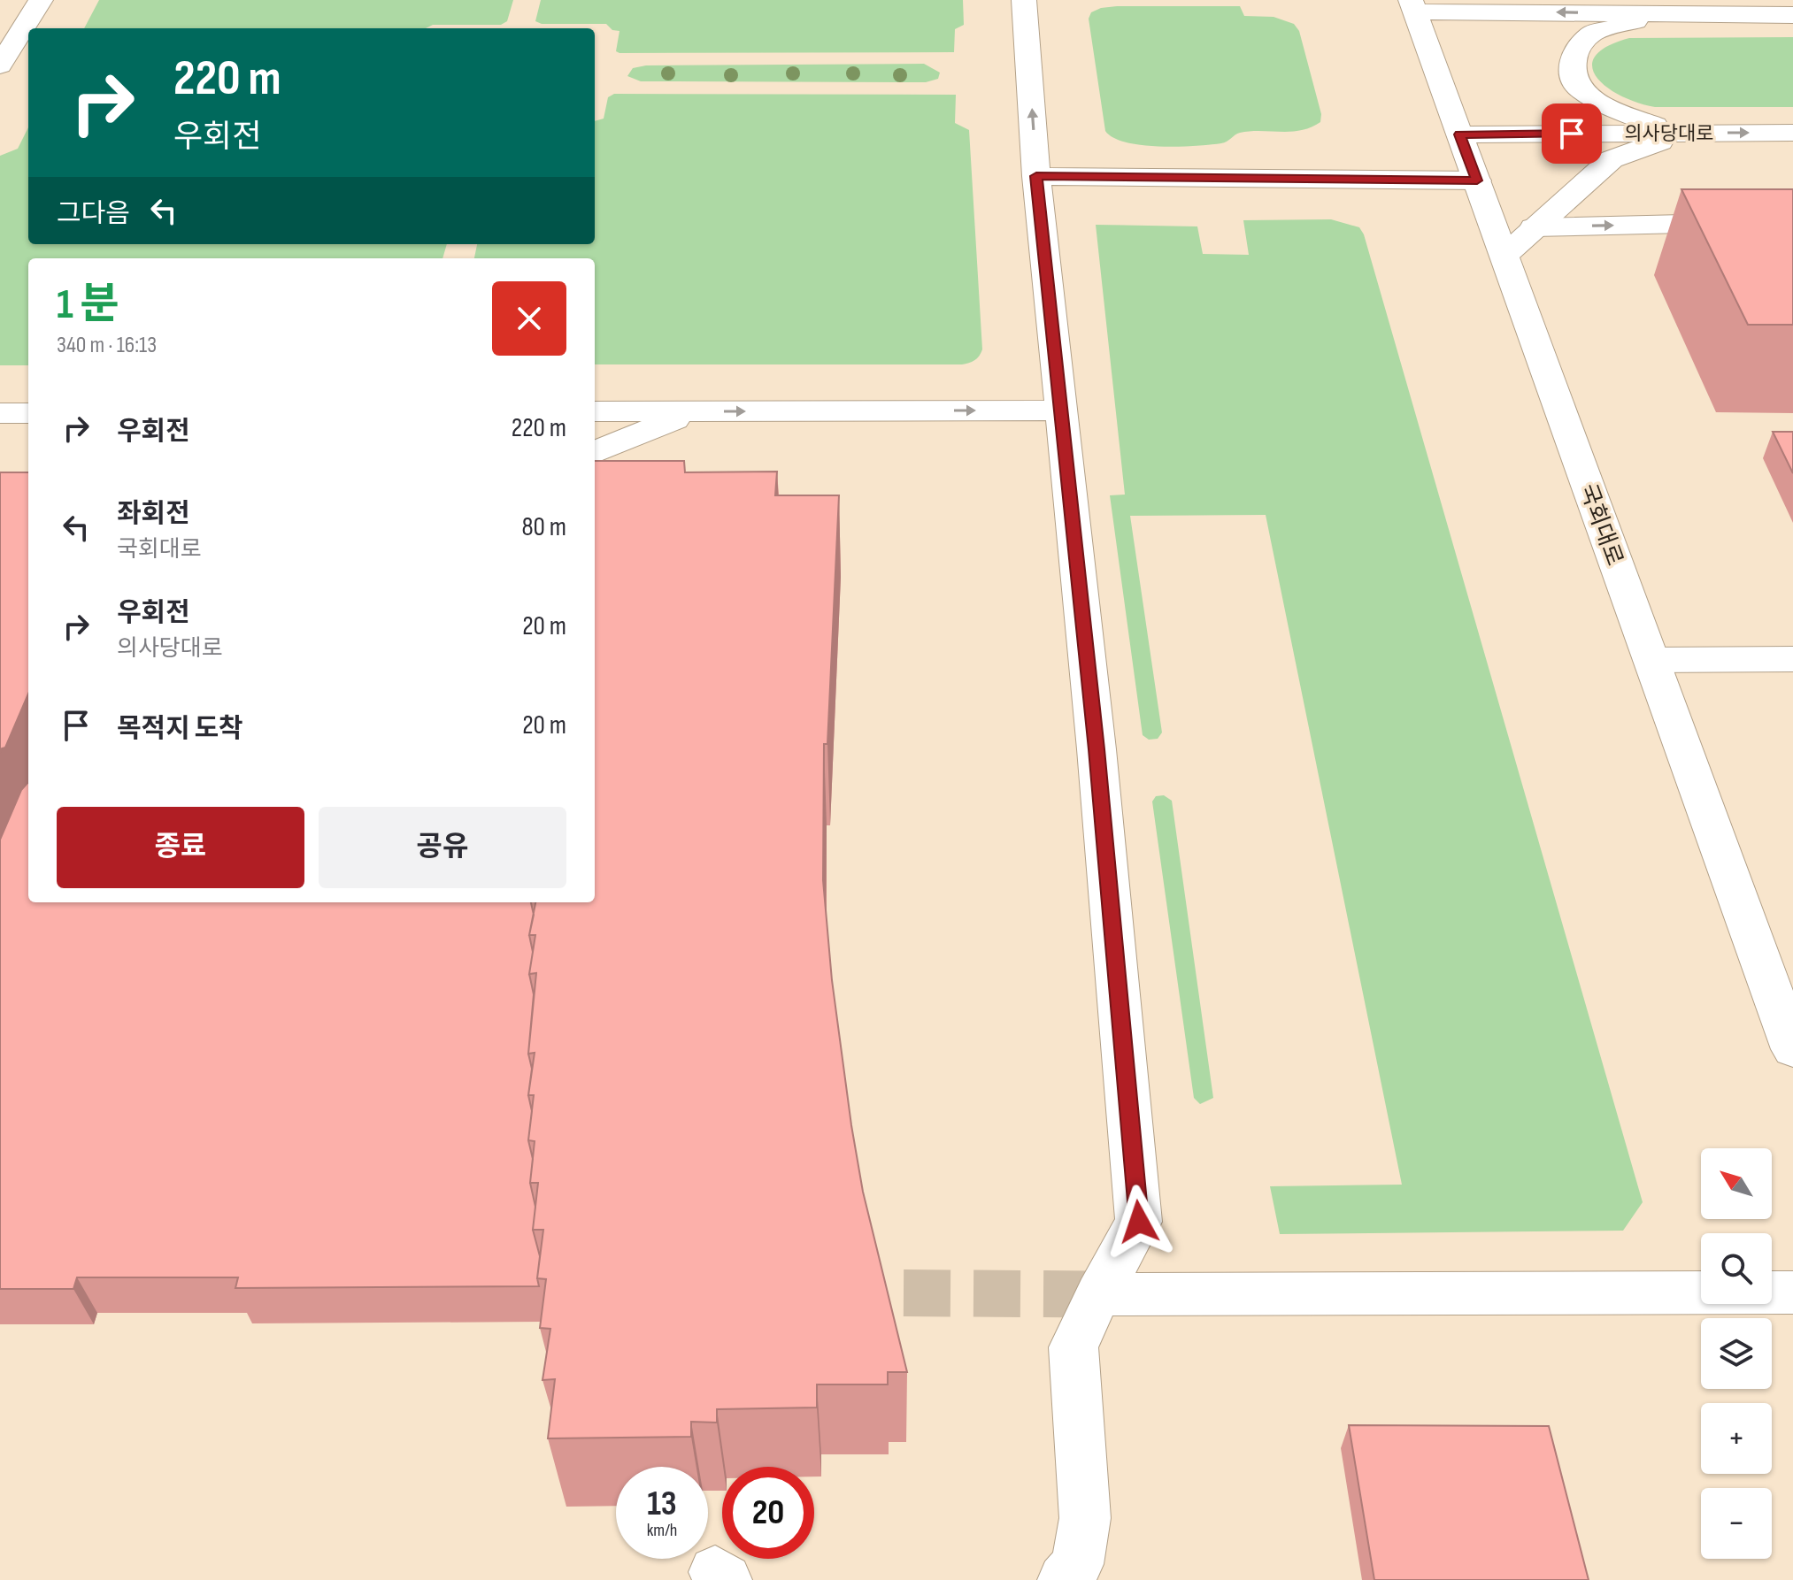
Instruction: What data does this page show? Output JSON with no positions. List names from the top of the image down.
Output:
{
  "streets": {
    "main road": ["의사당대로", "국회대로"]
  },
  "crossings": [
    ["의사당대로", "국회대로"]
  ],
  "north": "top left",
  "page": {
    "turn": ["220 m", "우회전"],
    "then": "그다음",
    "heading": ["1 분", "340 m · 16:13"],
    "list": [
      {
        "name": "우회전",
        "value": "220 m"
      },
      {
        "name": "좌회전",
        "note": "국회대로",
        "value": "80 m"
      },
      {
        "name": "우회전",
        "note": "의사당대로",
        "value": "20 m"
      },
      {
        "name": "목적지 도착",
        "value": "20 m"
      }
    ],
    "buttons": ["종료", "공유"],
    "map_buttons": ["+", "−"],
    "speed": "13 km/h",
    "limit": "20"
  }
}
